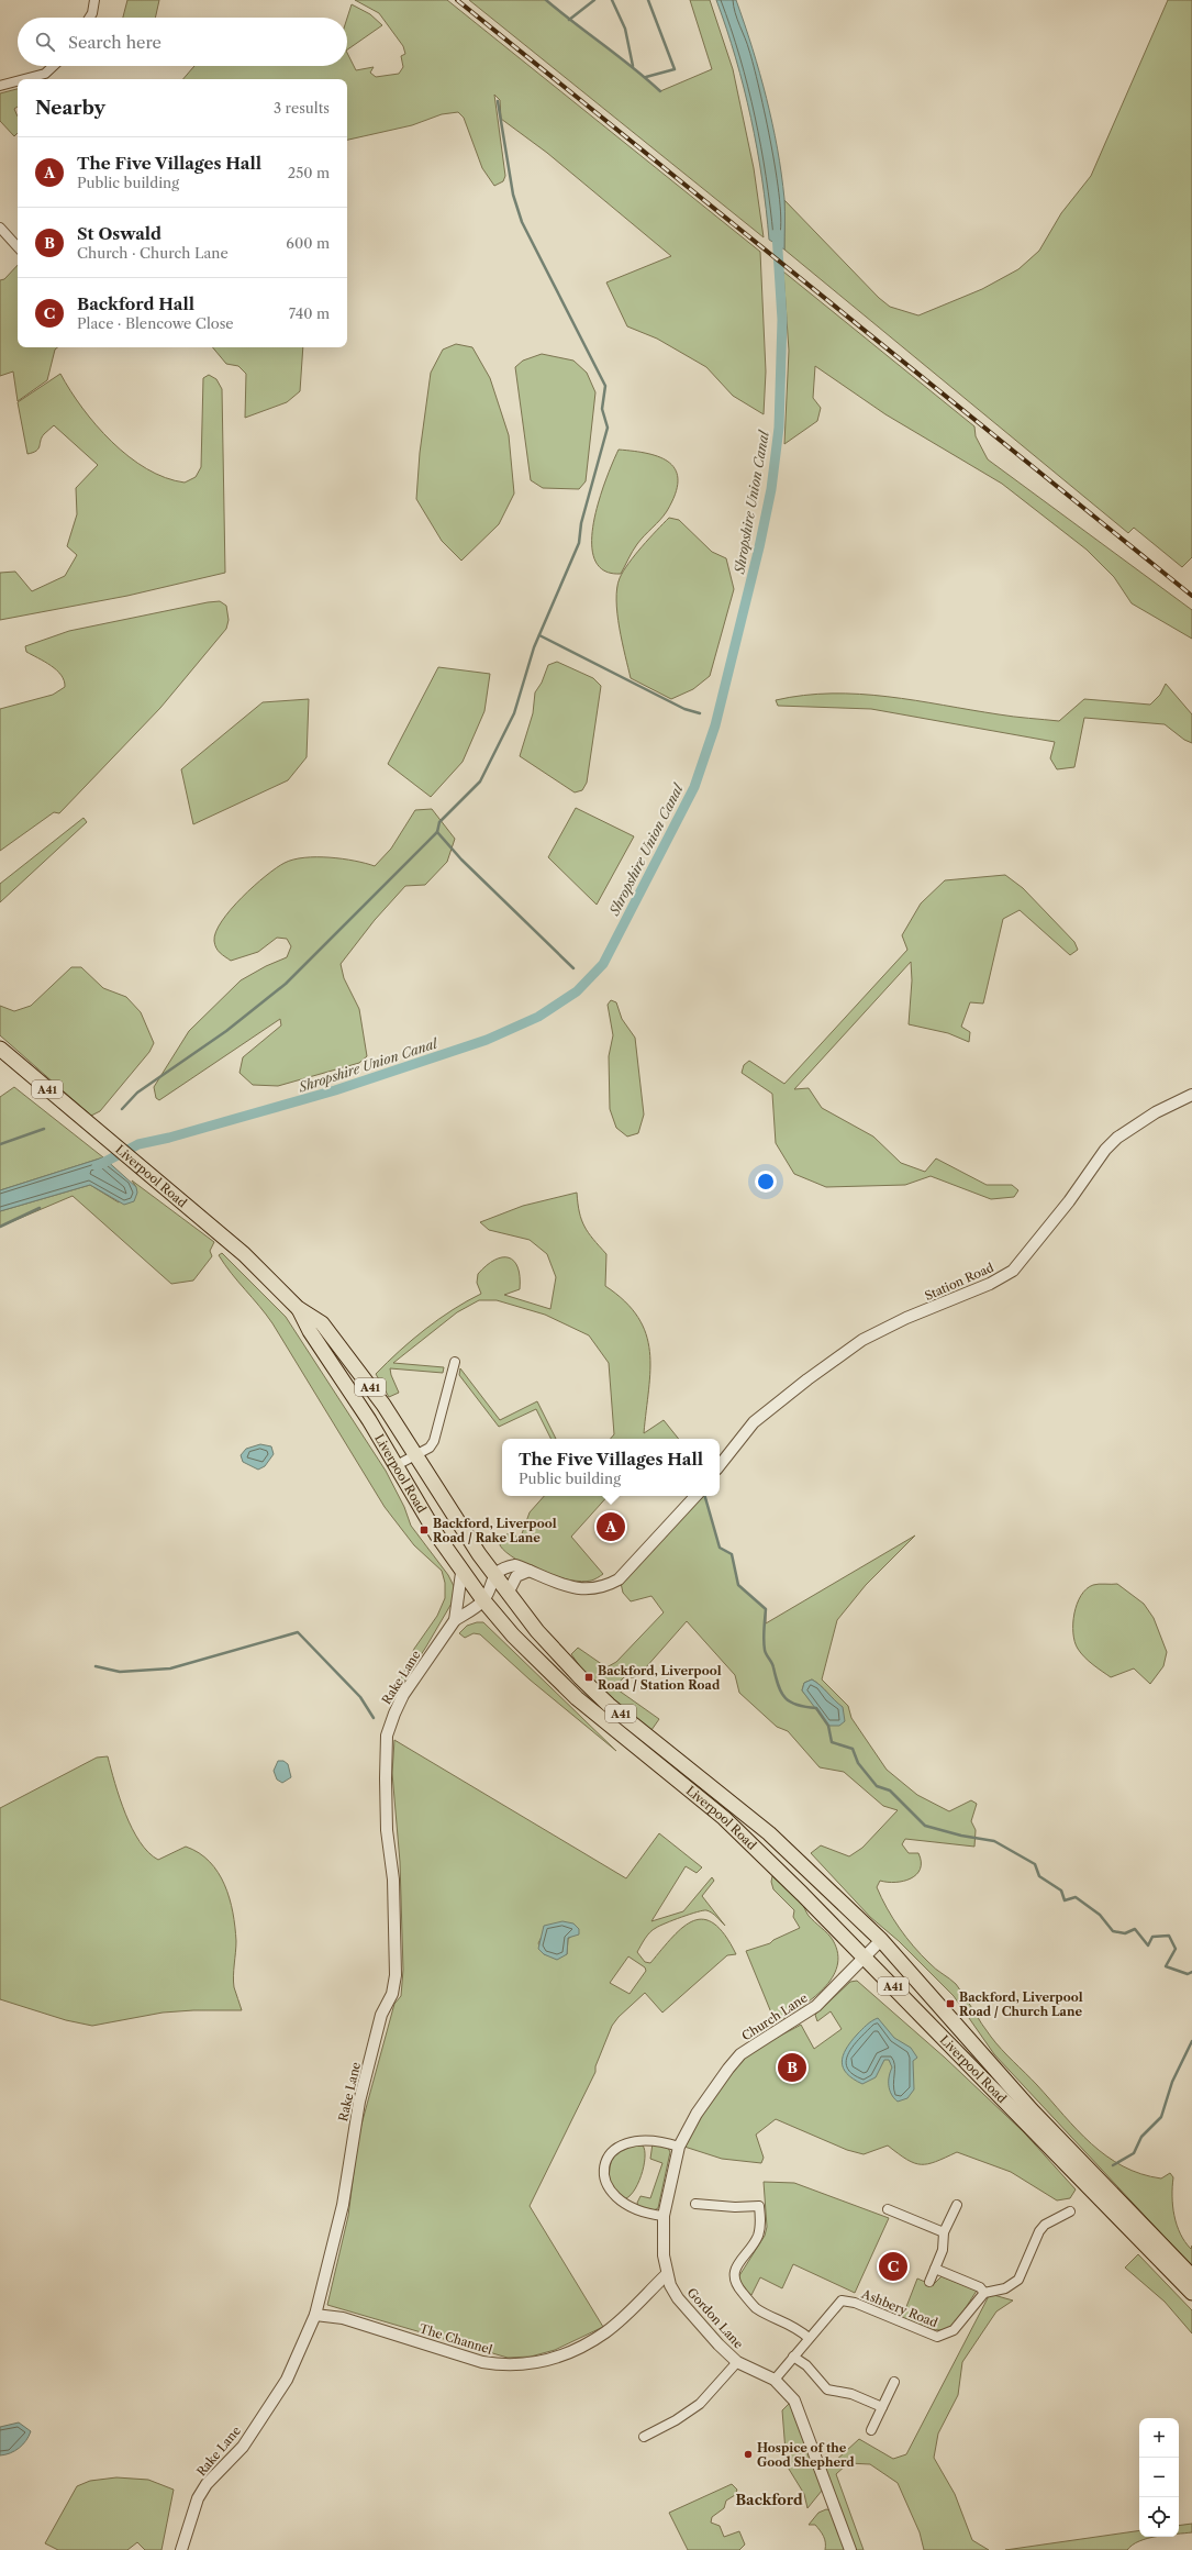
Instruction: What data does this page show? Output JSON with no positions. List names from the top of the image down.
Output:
{
  "streets": {
    "highway": ["A41", "Liverpool Road"],
    "street": [
      "Station Road",
      "Rake Lane",
      "Church Lane",
      "Ashbery Road",
      "Gordon Lane",
      "The Channel"
    ]
  },
  "crossings": [
    ["Liverpool Road", "Rake Lane"],
    ["Liverpool Road", "Church Lane"],
    ["Rake Lane", "The Channel"],
    ["Church Lane", "Gordon Lane"],
    ["Church Lane", "The Channel"],
    ["Ashbery Road", "Gordon Lane"],
    ["Gordon Lane", "The Channel"]
  ],
  "districts": ["Backford"],
  "water": ["Shropshire Union Canal"],
  "places": {
    "transit": ["Backford, Liverpool Road / Rake Lane", "Backford, Liverpool Road / Station Road", "Backford, Liverpool Road / Church Lane"],
    "other": ["Hospice of the Good Shepherd"]
  },
  "page": {
    "search": "Search here",
    "heading": ["Nearby", "3 results"],
    "list": [
      {
        "mark": "A",
        "name": "The Five Villages Hall",
        "note": "Public building",
        "value": "250 m"
      },
      {
        "mark": "B",
        "name": "St Oswald",
        "note": "Church · Church Lane",
        "value": "600 m"
      },
      {
        "mark": "C",
        "name": "Backford Hall",
        "note": "Place · Blencowe Close",
        "value": "740 m"
      }
    ],
    "popup": ["The Five Villages Hall", "Public building"],
    "pins": ["A", "B", "C"],
    "map_buttons": ["+", "−"]
  }
}
